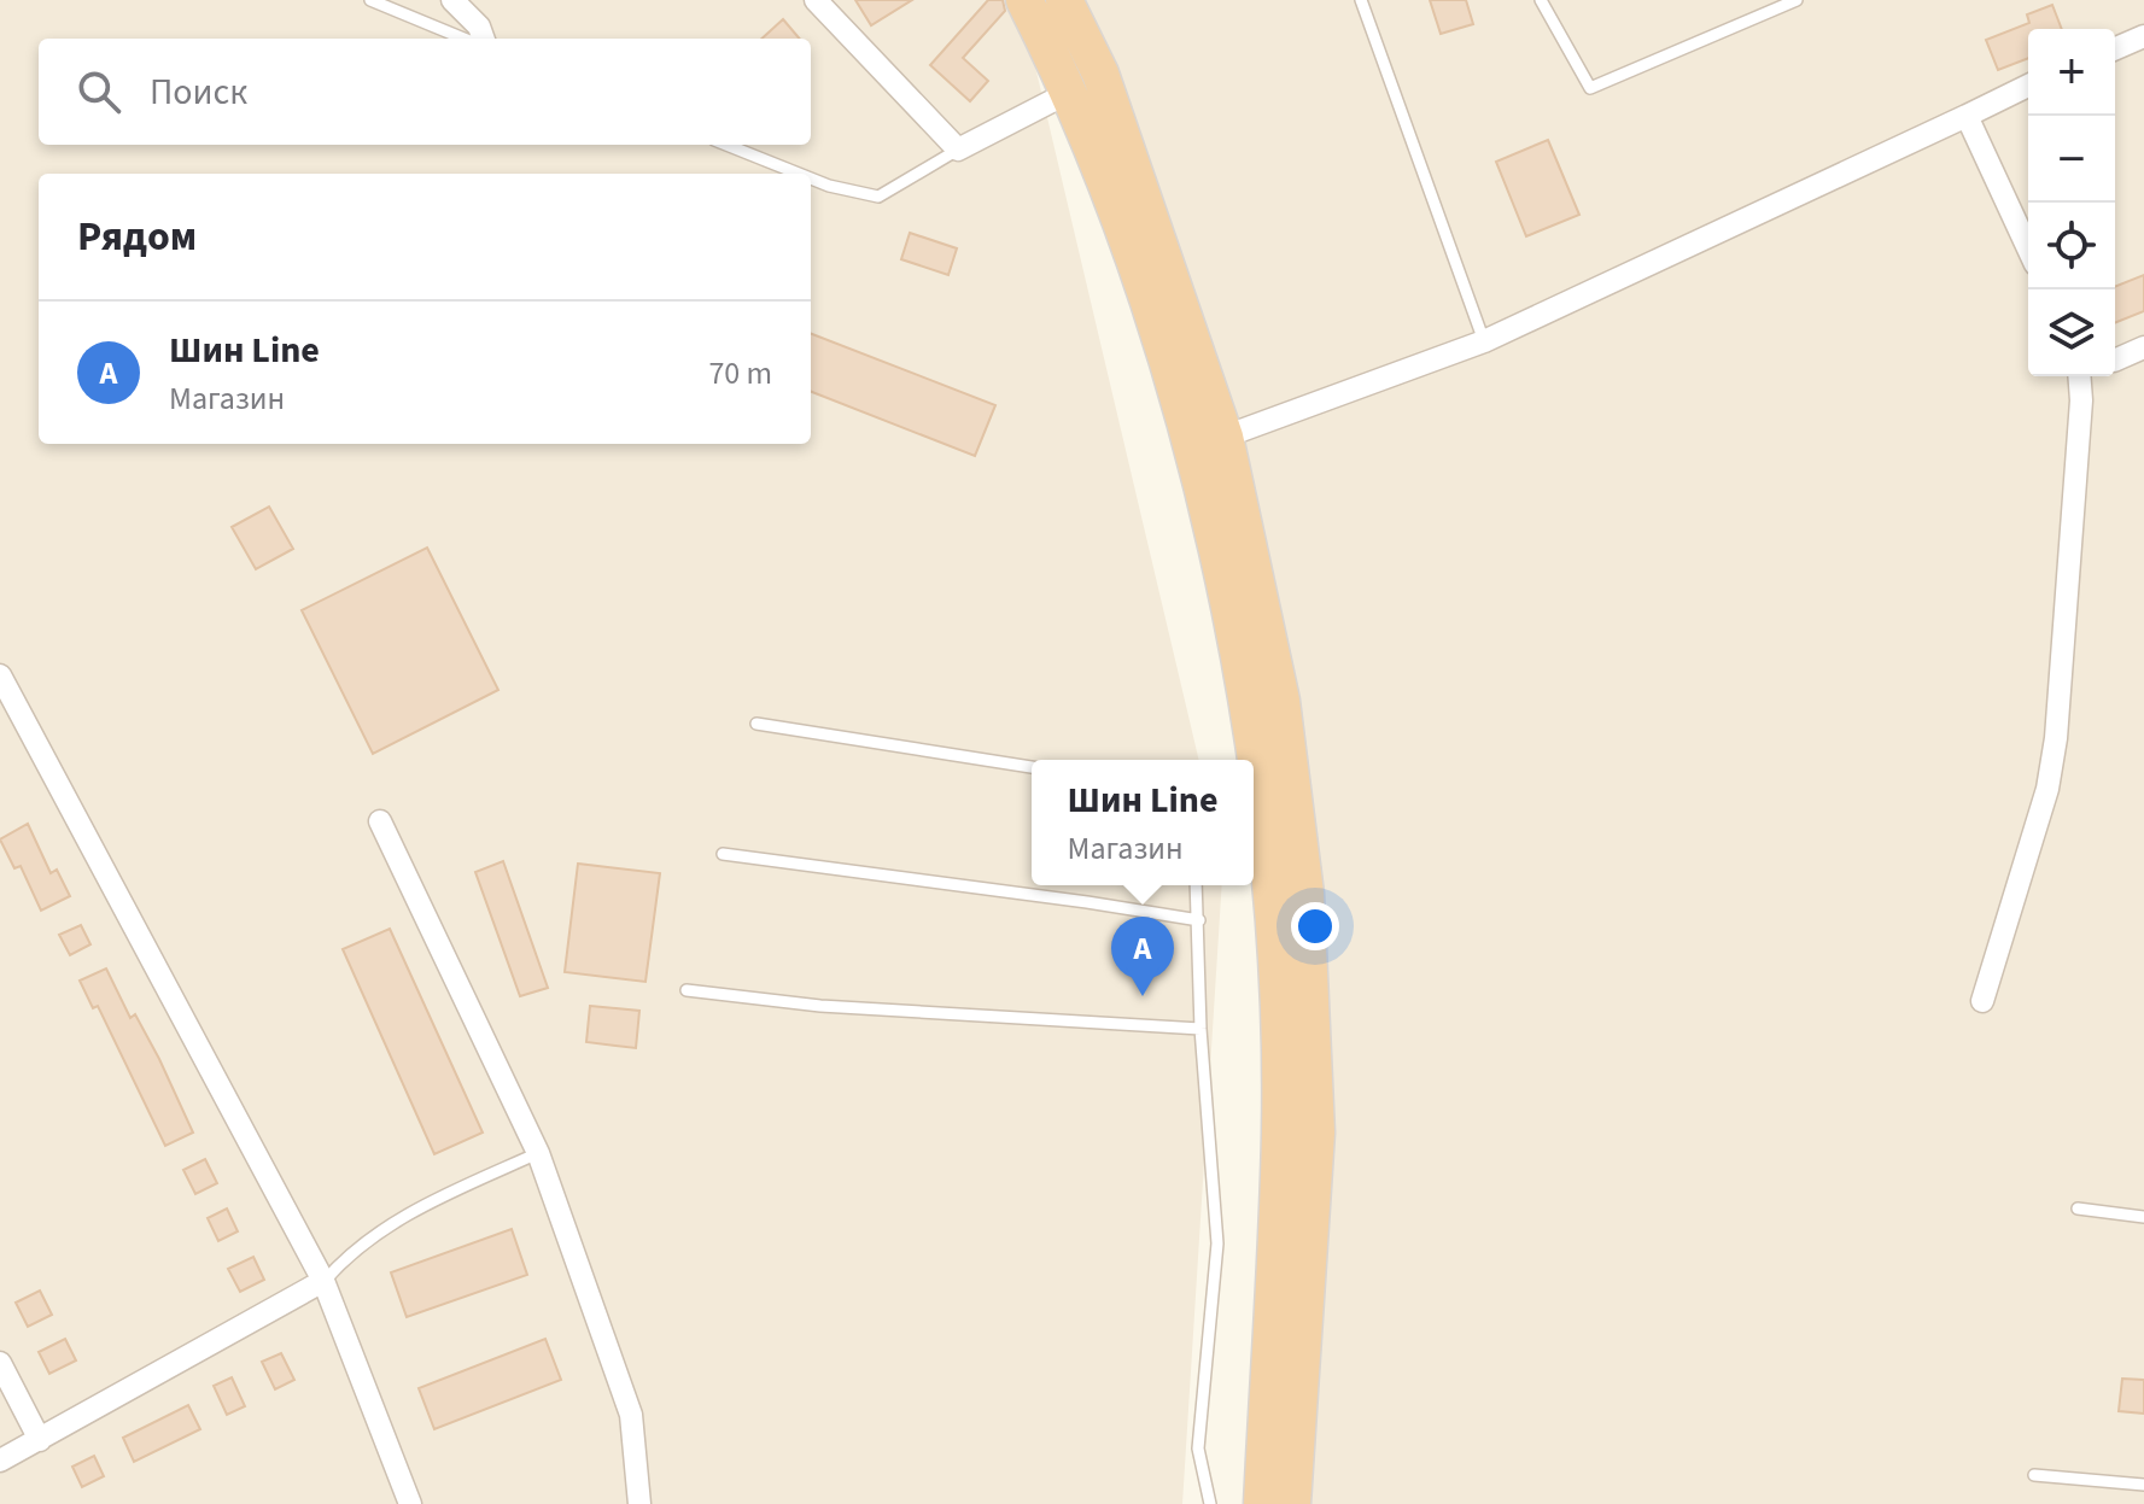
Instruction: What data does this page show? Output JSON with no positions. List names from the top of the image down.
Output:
{
  "page": {
    "map_buttons": ["+", "−"],
    "search": "Поиск",
    "heading": "Рядом",
    "list": [
      {
        "mark": "A",
        "name": "Шин Line",
        "note": "Магазин",
        "value": "70 m"
      }
    ],
    "popup": ["Шин Line", "Магазин"],
    "pins": "A"
  }
}
